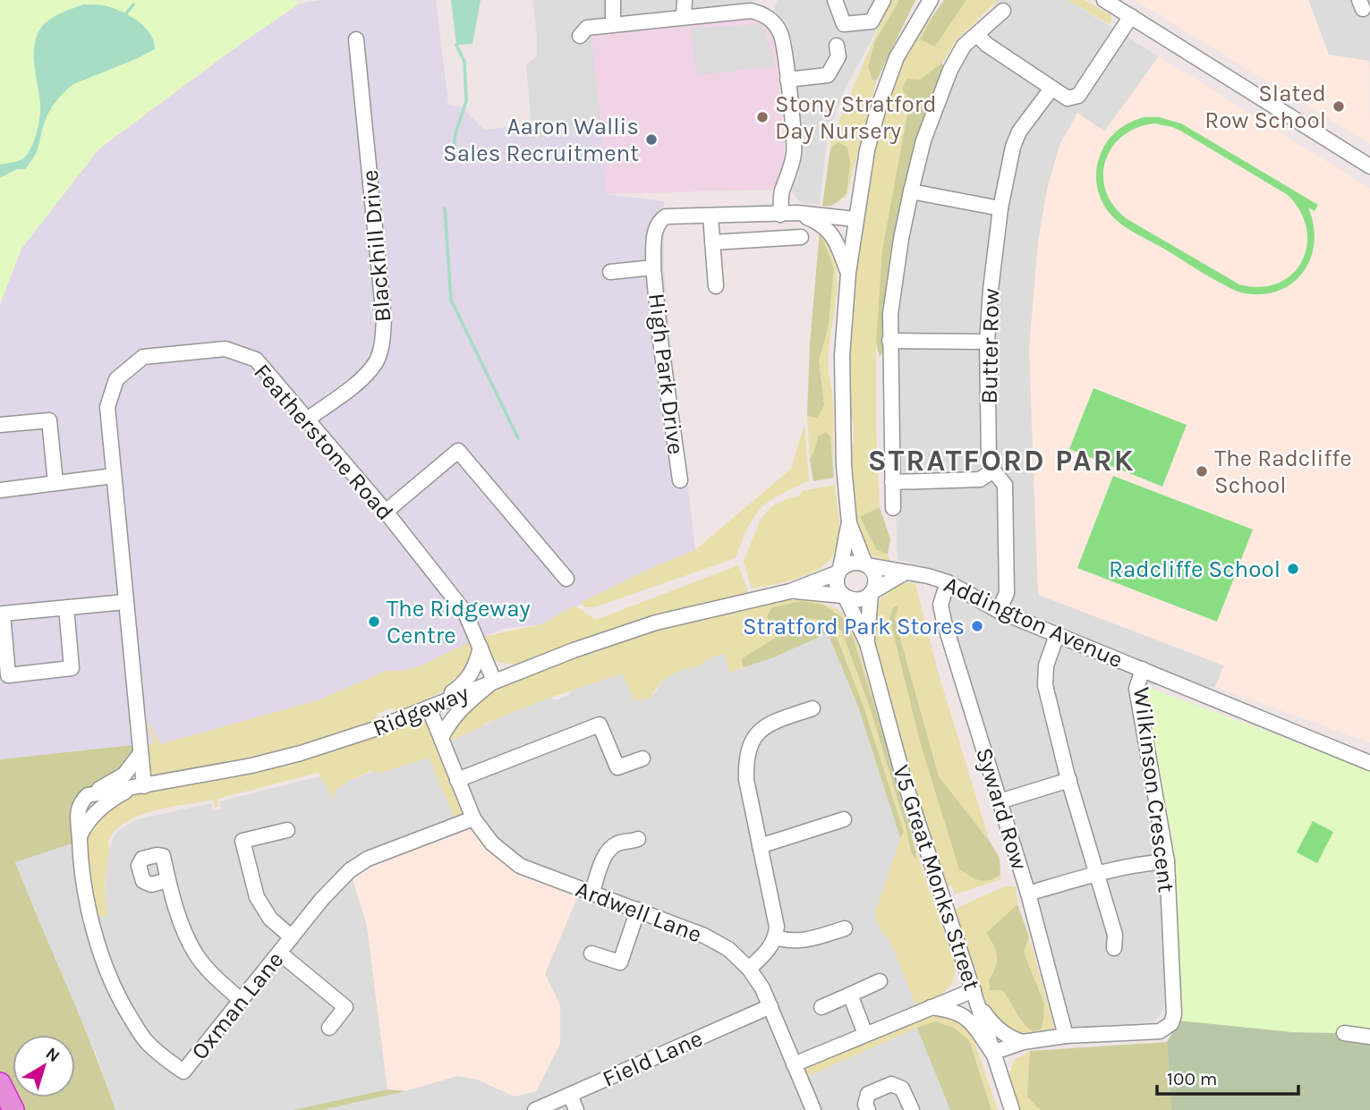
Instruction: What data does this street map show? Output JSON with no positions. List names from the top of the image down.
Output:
{
  "streets": {
    "street": [
      "Blackhill Drive",
      "Butter Row",
      "High Park Drive",
      "Featherstone Road",
      "Addington Avenue",
      "Ridgeway",
      "Wilkinson Crescent",
      "Syward Row",
      "V5 Great Monks Street",
      "Ardwell Lane",
      "Oxman Lane",
      "Field Lane"
    ]
  },
  "crossings": [
    ["Blackhill Drive", "Featherstone Road"],
    ["Butter Row", "Addington Avenue"],
    ["Featherstone Road", "Ridgeway"],
    ["Addington Avenue", "Ridgeway"],
    ["Addington Avenue", "Wilkinson Crescent"],
    ["Addington Avenue", "Syward Row"],
    ["Addington Avenue", "V5 Great Monks Street"],
    ["Ridgeway", "V5 Great Monks Street"],
    ["Ridgeway", "Ardwell Lane"],
    ["Wilkinson Crescent", "Syward Row"],
    ["Wilkinson Crescent", "V5 Great Monks Street"],
    ["Ardwell Lane", "Oxman Lane"],
    ["Ardwell Lane", "Field Lane"]
  ],
  "districts": ["STRATFORD PARK"],
  "places": [
    "Slated Row School",
    "Stony Stratford Day Nursery",
    "Aaron Wallis Sales Recruitment",
    "The Radcliffe School",
    "Radcliffe School",
    "The Ridgeway Centre",
    "Stratford Park Stores"
  ],
  "scale_bar": "100 m",
  "north": "top right"
}
